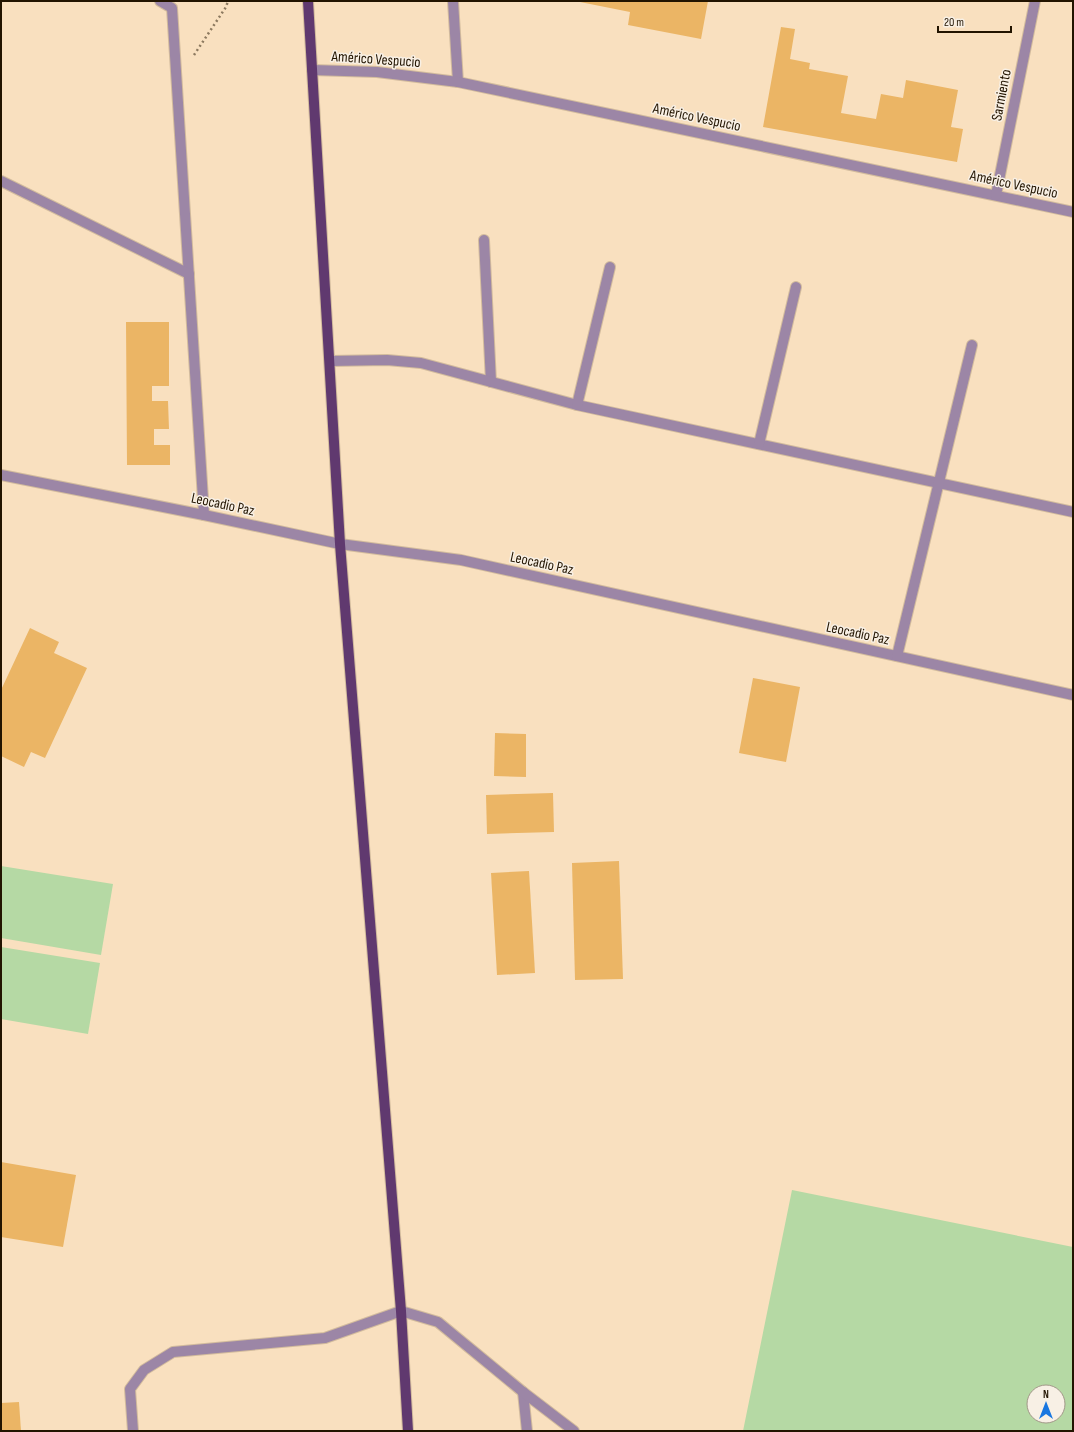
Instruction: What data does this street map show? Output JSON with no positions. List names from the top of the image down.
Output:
{
  "streets": {
    "street": ["Américo Vespucio", "Sarmiento", "Leocadio Paz"]
  },
  "crossings": [
    ["Américo Vespucio", "Sarmiento"]
  ],
  "scale_bar": "20 m",
  "north": "top"
}
